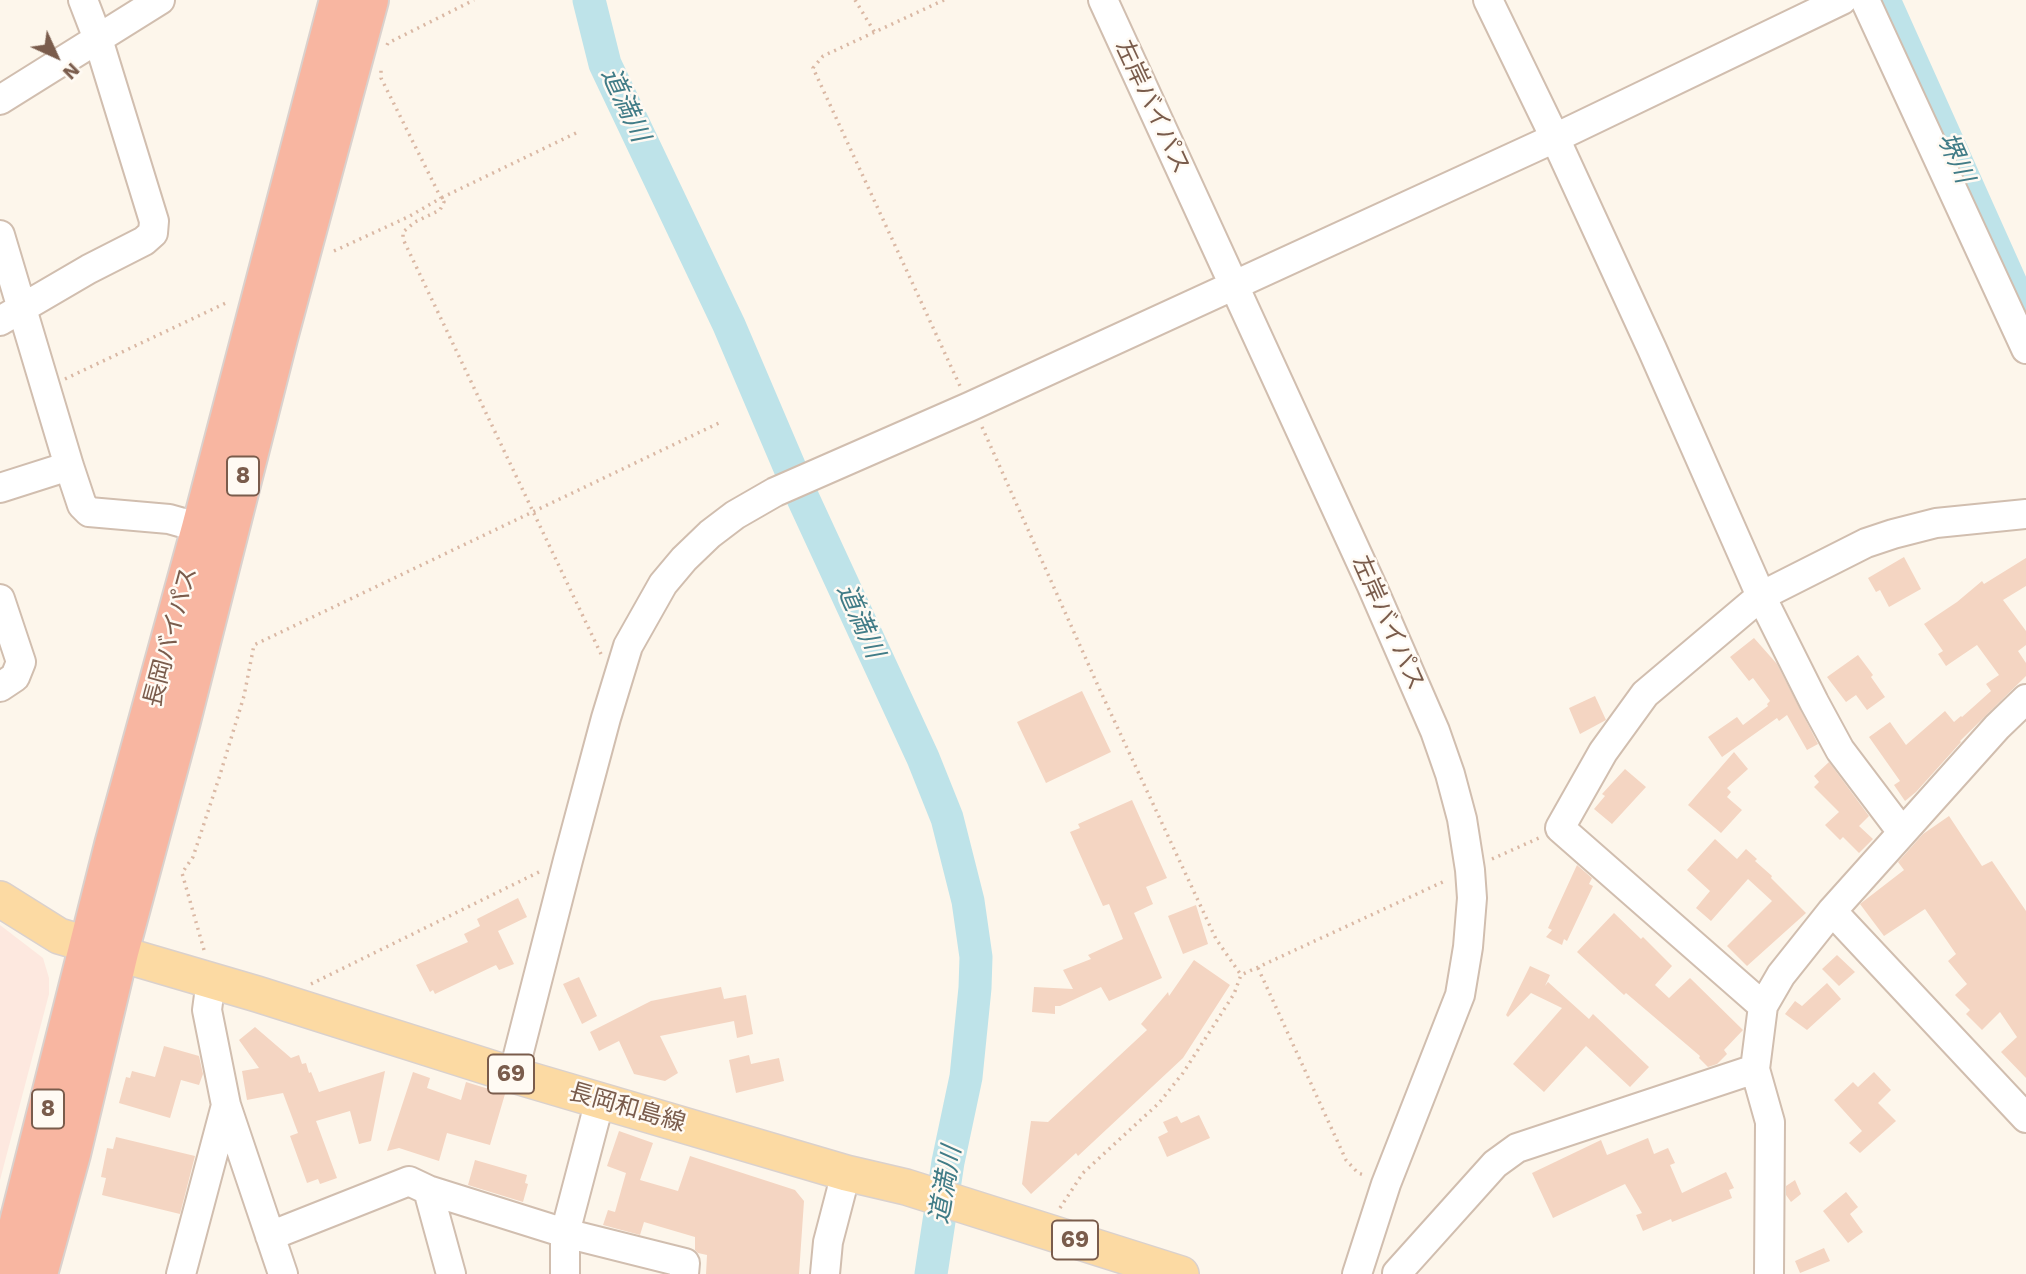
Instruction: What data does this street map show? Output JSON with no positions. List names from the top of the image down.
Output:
{
  "streets": {
    "highway": ["8", "長岡バイパス"],
    "main road": ["69", "長岡和島線"],
    "street": ["左岸バイパス"]
  },
  "crossings": [
    ["長岡バイパス", "長岡和島線"]
  ],
  "water": ["道満川", "堺川"],
  "north": "bottom right"
}
